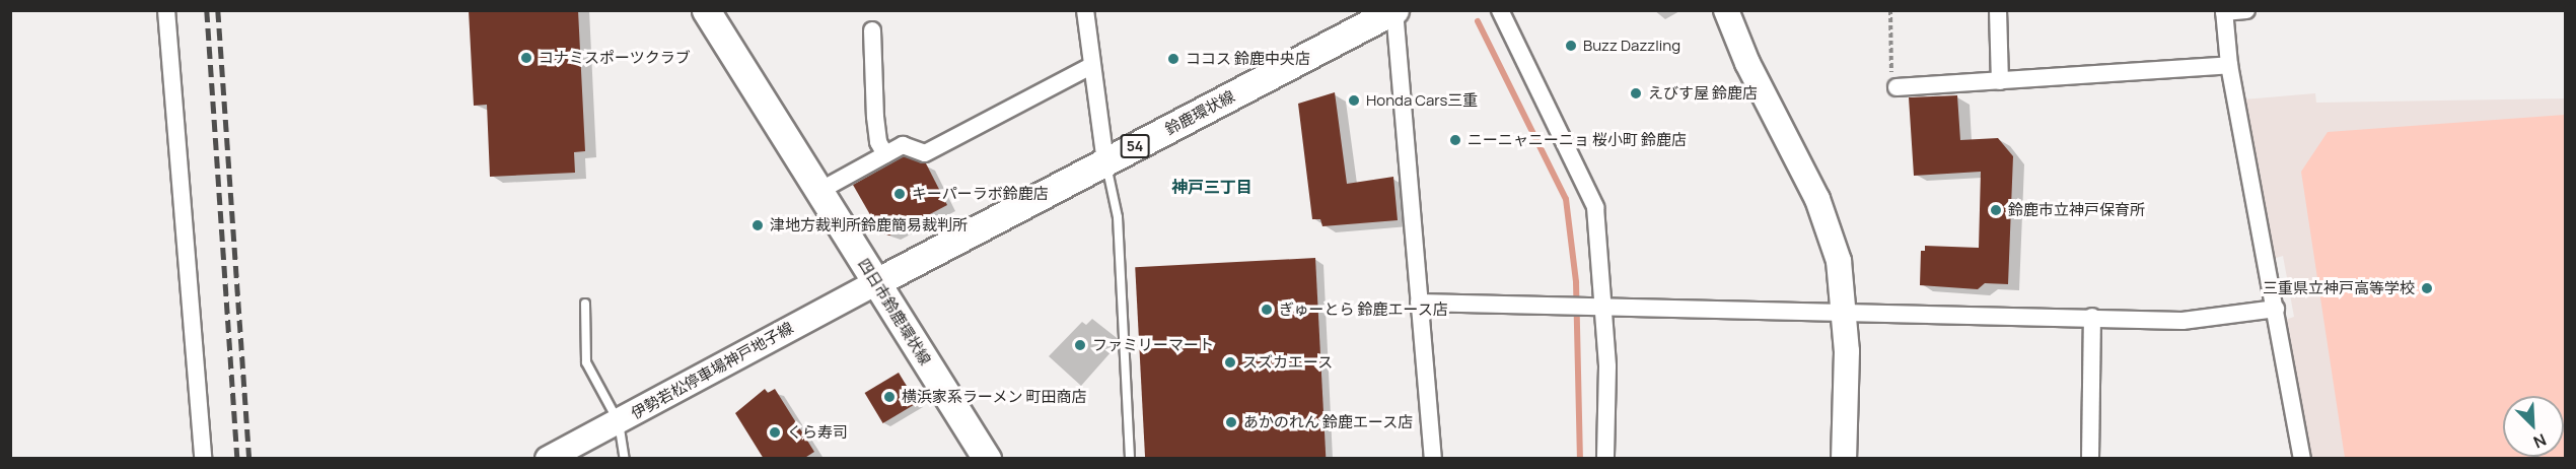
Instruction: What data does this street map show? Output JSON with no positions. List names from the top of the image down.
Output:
{
  "streets": {
    "main road": ["鈴鹿環状線", "54", "四日市鈴鹿環状線"],
    "street": ["伊勢若松停車場神戸地子線"]
  },
  "crossings": [
    ["鈴鹿環状線", "四日市鈴鹿環状線"],
    ["鈴鹿環状線", "伊勢若松停車場神戸地子線"],
    ["四日市鈴鹿環状線", "伊勢若松停車場神戸地子線"]
  ],
  "districts": ["神戸三丁目"],
  "places": [
    "Buzz Dazzling",
    "コナミスポーツクラブ",
    "ココス 鈴鹿中央店",
    "えびす屋 鈴鹿店",
    "Honda Cars三重",
    "ニーニャニーニョ 桜小町 鈴鹿店",
    "キーパーラボ鈴鹿店",
    "鈴鹿市立神戸保育所",
    "津地方裁判所鈴鹿簡易裁判所",
    "三重県立神戸高等学校",
    "ぎゅーとら 鈴鹿エース店",
    "ファミリーマート",
    "スズカエース",
    "横浜家系ラーメン 町田商店",
    "あかのれん 鈴鹿エース店",
    "くら寿司"
  ],
  "north": "bottom right"
}
